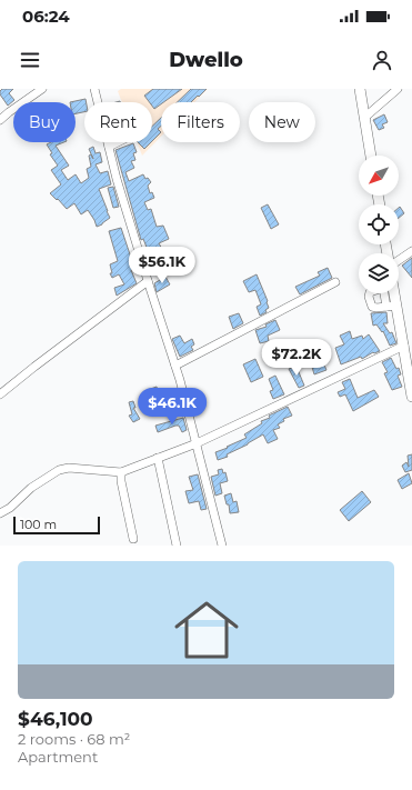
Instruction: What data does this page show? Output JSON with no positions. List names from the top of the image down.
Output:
{
  "scale_bar": "100 m",
  "north": "bottom left",
  "page": {
    "status": "06:24",
    "header": "Dwello",
    "chip": [
      "Buy",
      "Rent",
      "Filters",
      "New"
    ],
    "price": ["$56.1K", "$72.2K", "$46.1K"],
    "scale": "100 m",
    "list": [
      {
        "name": "$46,100",
        "note": "2 rooms · 68 m² · Apartment"
      }
    ]
  }
}
